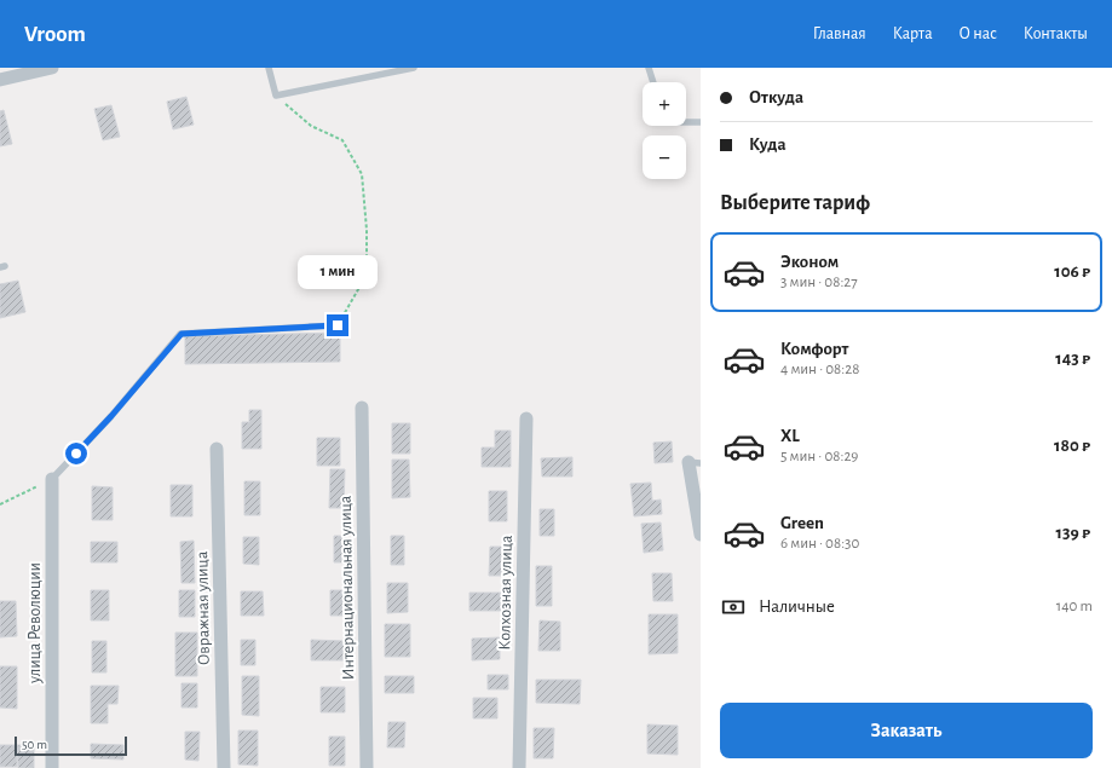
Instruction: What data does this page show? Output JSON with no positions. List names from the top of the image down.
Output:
{
  "streets": {
    "street": [
      "Интернациональная улица",
      "Колхозная улица",
      "Овражная улица",
      "улица Революции"
    ]
  },
  "scale_bar": "50 m",
  "page": {
    "header": "Vroom",
    "nav": [
      "Главная",
      "Карта",
      "О нас",
      "Контакты"
    ],
    "banner": ["Откуда", "Куда"],
    "map_buttons": ["+", "−"],
    "heading": "Выберите тариф",
    "list": [
      {
        "name": "Эконом",
        "note": "3 мин · 08:27",
        "value": "106 ₽"
      },
      {
        "name": "Комфорт",
        "note": "4 мин · 08:28",
        "value": "143 ₽"
      },
      {
        "name": "XL",
        "note": "5 мин · 08:29",
        "value": "180 ₽"
      },
      {
        "name": "Green",
        "note": "6 мин · 08:30",
        "value": "139 ₽"
      }
    ],
    "bubble": "1 мин",
    "pay": ["Наличные", "140 m"],
    "buttons": "Заказать",
    "scale": "50 m"
  }
}
